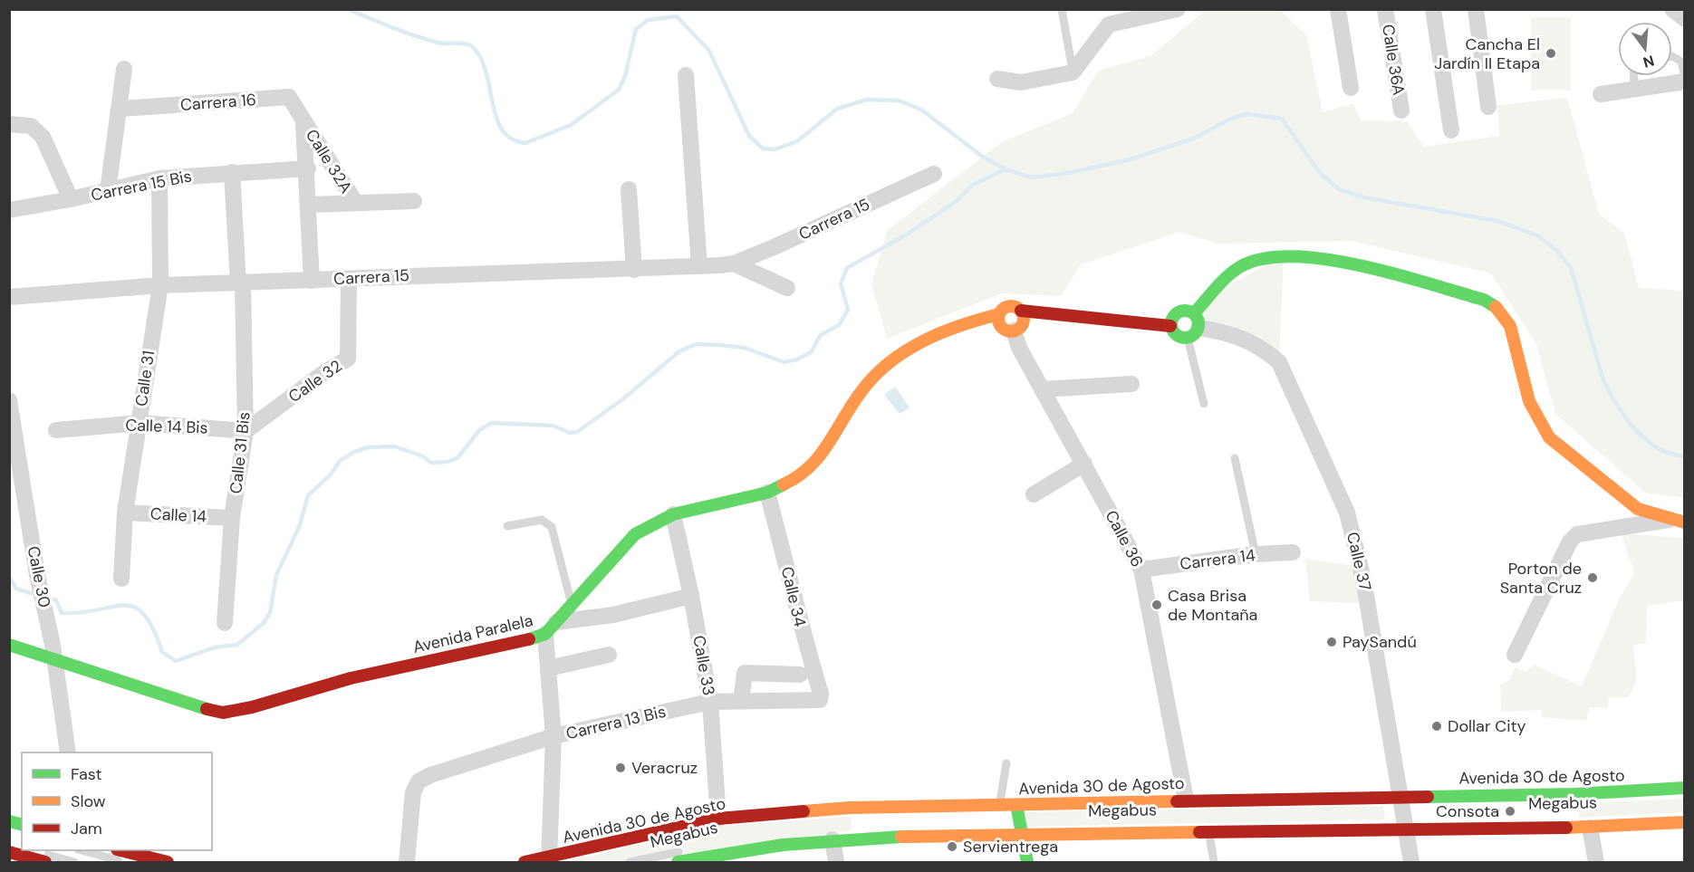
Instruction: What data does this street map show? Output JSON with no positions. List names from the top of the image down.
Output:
{
  "streets": {
    "main road": ["Avenida Paralela", "Avenida 30 de Agosto"],
    "street": [
      "Calle 36A",
      "Carrera 16",
      "Calle 32A",
      "Carrera 15 Bis",
      "Carrera 15",
      "Calle 31",
      "Calle 32",
      "Calle 14 Bis",
      "Calle 31 Bis",
      "Calle 14",
      "Calle 36",
      "Carrera 14",
      "Calle 37",
      "Calle 30",
      "Calle 34",
      "Calle 33",
      "Carrera 13 Bis"
    ],
    "lane": ["Megabus"]
  },
  "crossings": [
    ["Carrera 16", "Calle 32A"],
    ["Carrera 15 Bis", "Calle 31"],
    ["Carrera 15 Bis", "Calle 31 Bis"],
    ["Carrera 15", "Calle 31"],
    ["Carrera 15", "Calle 32"],
    ["Carrera 15", "Calle 31 Bis"],
    ["Calle 31", "Calle 14 Bis"],
    ["Calle 31", "Calle 14"],
    ["Calle 32", "Calle 14 Bis"],
    ["Calle 32", "Calle 31 Bis"],
    ["Calle 14 Bis", "Calle 31 Bis"],
    ["Calle 31 Bis", "Calle 14"],
    ["Calle 36", "Carrera 14"],
    ["Calle 36", "Avenida Paralela"],
    ["Calle 36", "Avenida 30 de Agosto"],
    ["Calle 37", "Avenida 30 de Agosto"],
    ["Calle 37", "Megabus"],
    ["Calle 34", "Avenida Paralela"],
    ["Calle 34", "Carrera 13 Bis"],
    ["Avenida Paralela", "Calle 33"],
    ["Calle 33", "Carrera 13 Bis"],
    ["Calle 33", "Avenida 30 de Agosto"],
    ["Avenida 30 de Agosto", "Megabus"]
  ],
  "places": [
    "Cancha El Jardín II Etapa",
    "Porton de Santa Cruz",
    "Casa Brisa de Montaña",
    "PaySandú",
    "Dollar City",
    "Veracruz",
    "Consota",
    "Servientrega"
  ],
  "legend": ["Fast", "Slow", "Jam"],
  "north": "bottom"
}
